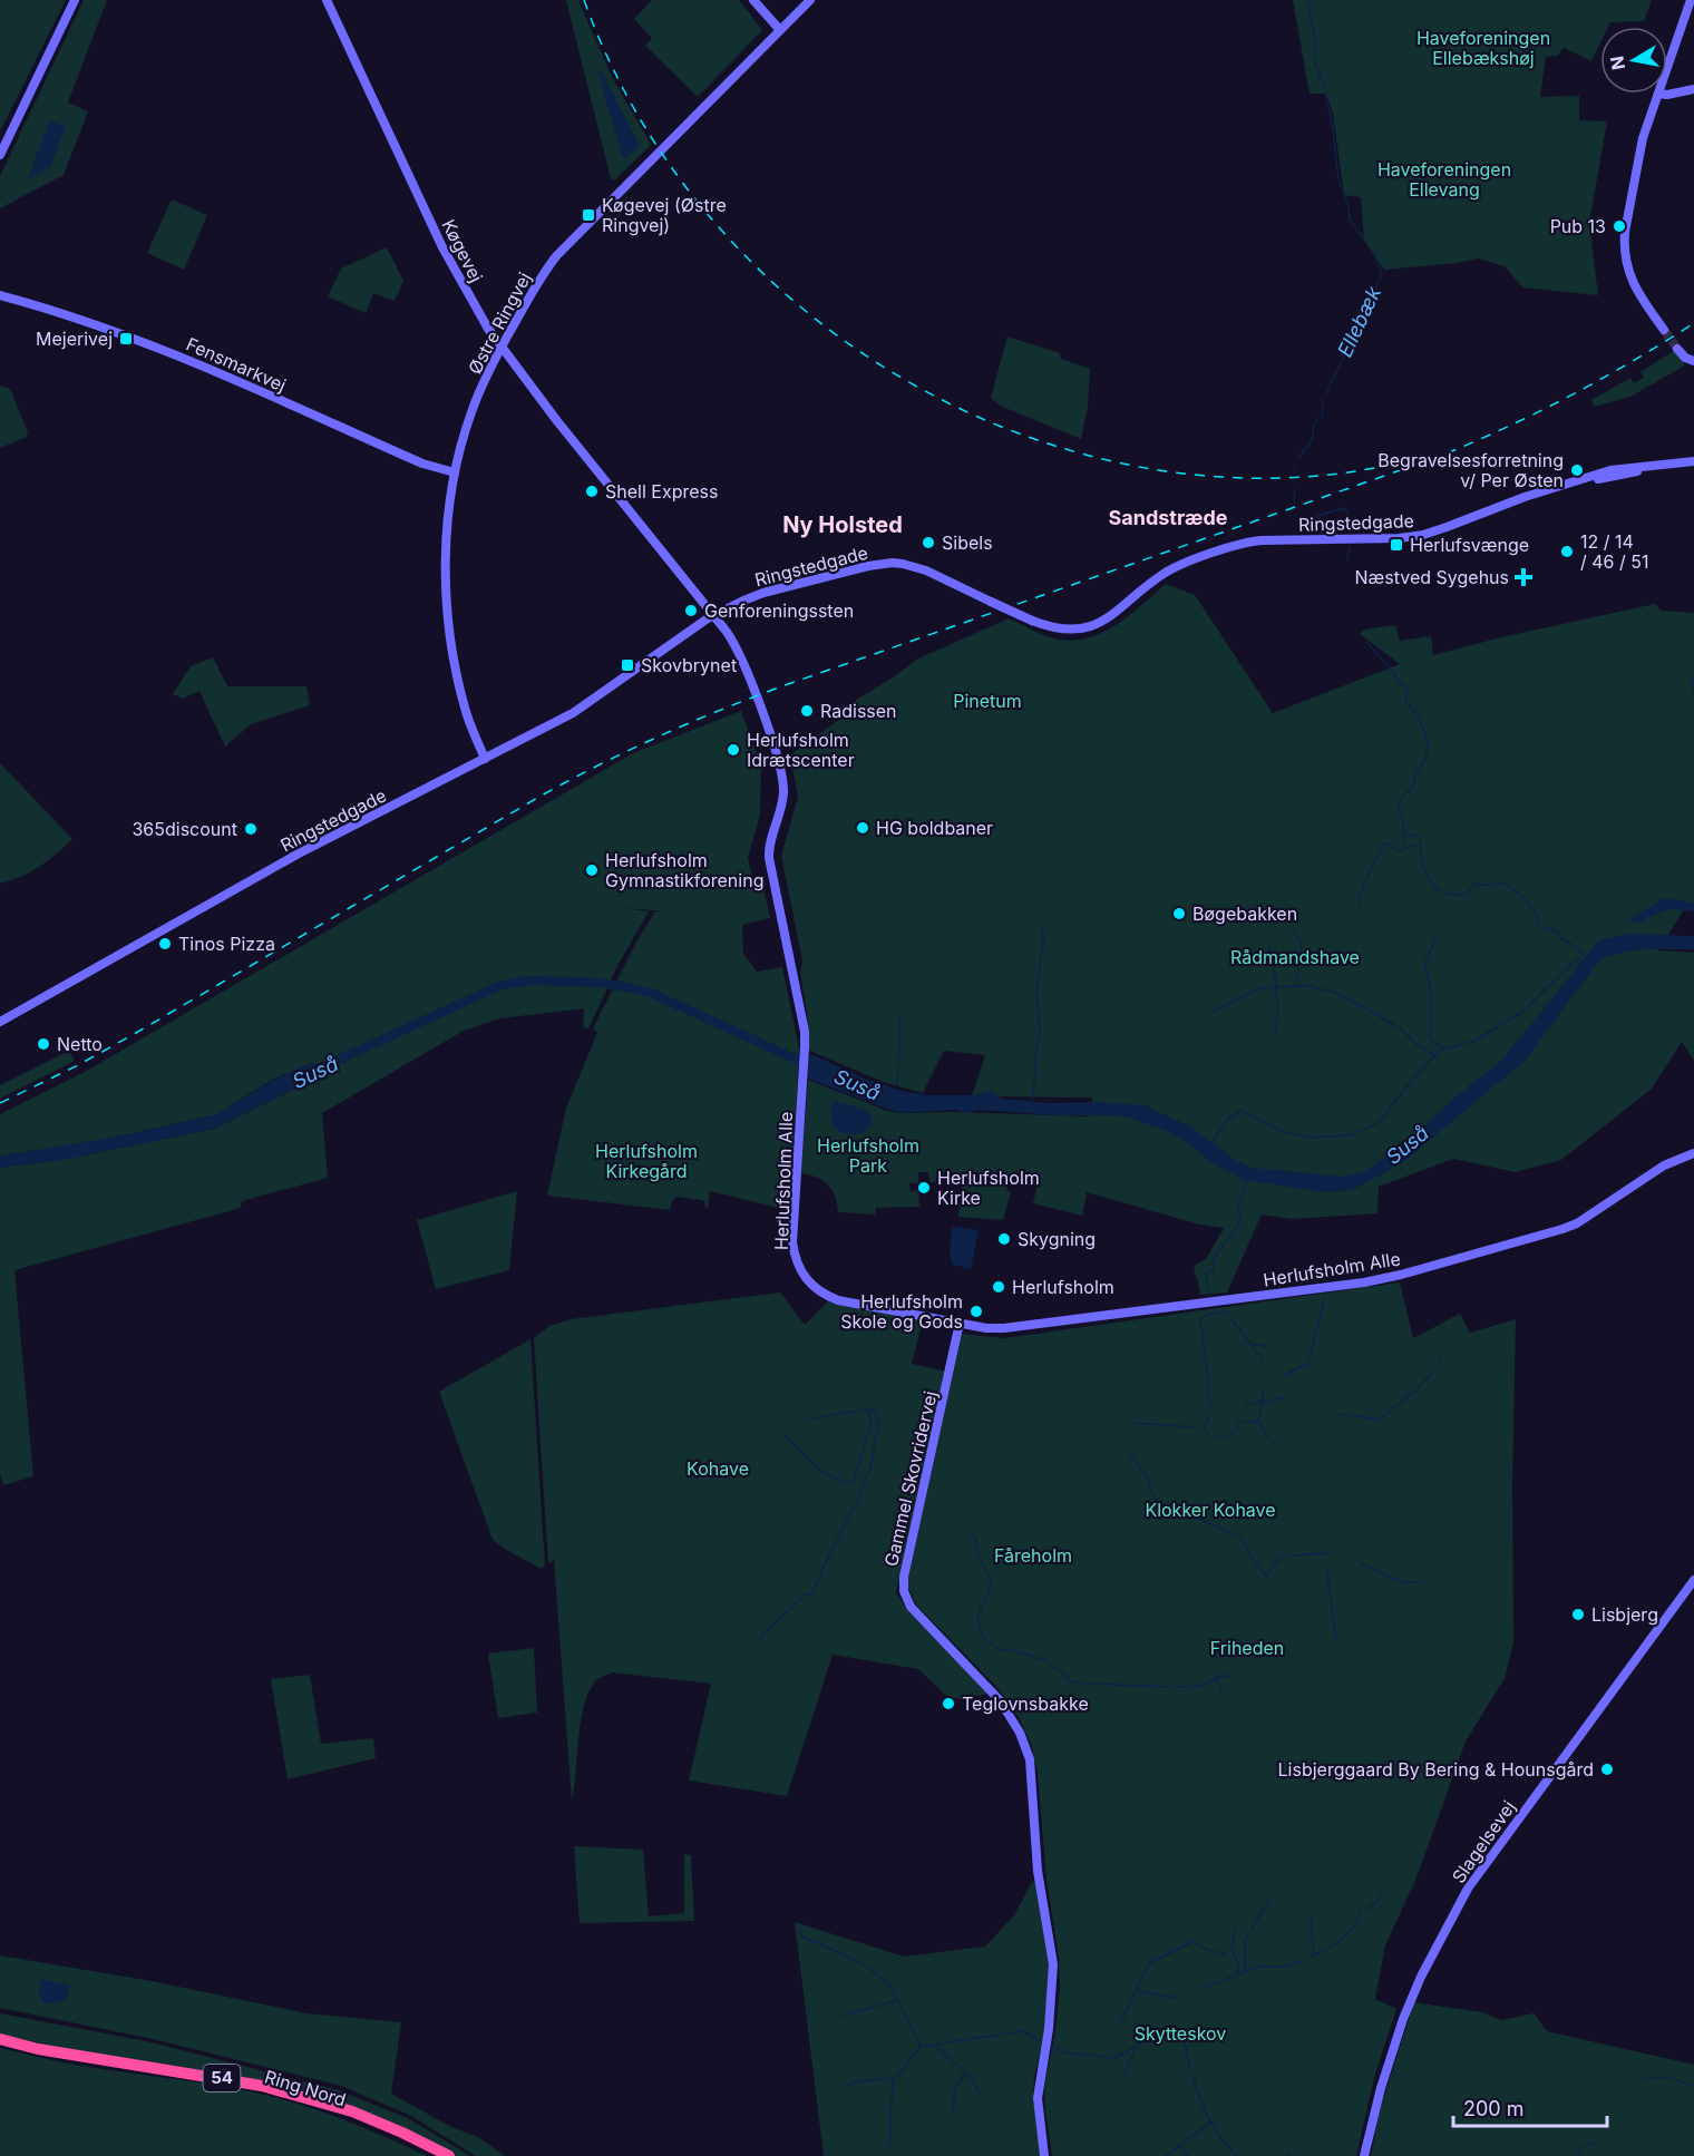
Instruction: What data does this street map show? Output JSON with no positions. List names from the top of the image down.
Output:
{
  "streets": {
    "highway": ["54", "Ring Nord"],
    "street": [
      "Køgevej",
      "Østre Ringvej",
      "Fensmarkvej",
      "Ringstedgade",
      "Herlufsholm Alle",
      "Gammel Skovridervej",
      "Slagelsevej"
    ]
  },
  "crossings": [
    ["Køgevej", "Østre Ringvej"],
    ["Køgevej", "Ringstedgade"],
    ["Køgevej", "Herlufsholm Alle"],
    ["Østre Ringvej", "Fensmarkvej"],
    ["Østre Ringvej", "Ringstedgade"],
    ["Ringstedgade", "Herlufsholm Alle"],
    ["Herlufsholm Alle", "Gammel Skovridervej"]
  ],
  "districts": ["Sandstræde", "Ny Holsted"],
  "water": ["Ellebæk", "Suså"],
  "parks": [
    "Haveforeningen Ellebækshøj",
    "Haveforeningen Ellevang",
    "Pinetum",
    "Rådmandshave",
    "Herlufsholm Park",
    "Herlufsholm Kirkegård",
    "Kohave",
    "Klokker Kohave",
    "Fåreholm",
    "Friheden",
    "Skytteskov"
  ],
  "places": {
    "transit": [
      "Køgevej (Østre Ringvej)",
      "Mejerivej",
      "Herlufsvænge",
      "Skovbrynet"
    ],
    "other": [
      "Pub 13",
      "Begravelsesforretning v/ Per Østen",
      "Shell Express",
      "Sibels",
      "12 / 14 / 46 / 51",
      "Genforeningssten",
      "Radissen",
      "Herlufsholm Idrætscenter",
      "HG boldbaner",
      "365discount",
      "Herlufsholm Gymnastikforening",
      "Bøgebakken",
      "Tinos Pizza",
      "Netto",
      "Herlufsholm Kirke",
      "Skygning",
      "Herlufsholm",
      "Herlufsholm Skole og Gods",
      "Lisbjerg",
      "Teglovnsbakke",
      "Lisbjerggaard By Bering & Hounsgård"
    ],
    "health": ["Næstved Sygehus"]
  },
  "scale_bar": "200 m",
  "north": "left"
}
